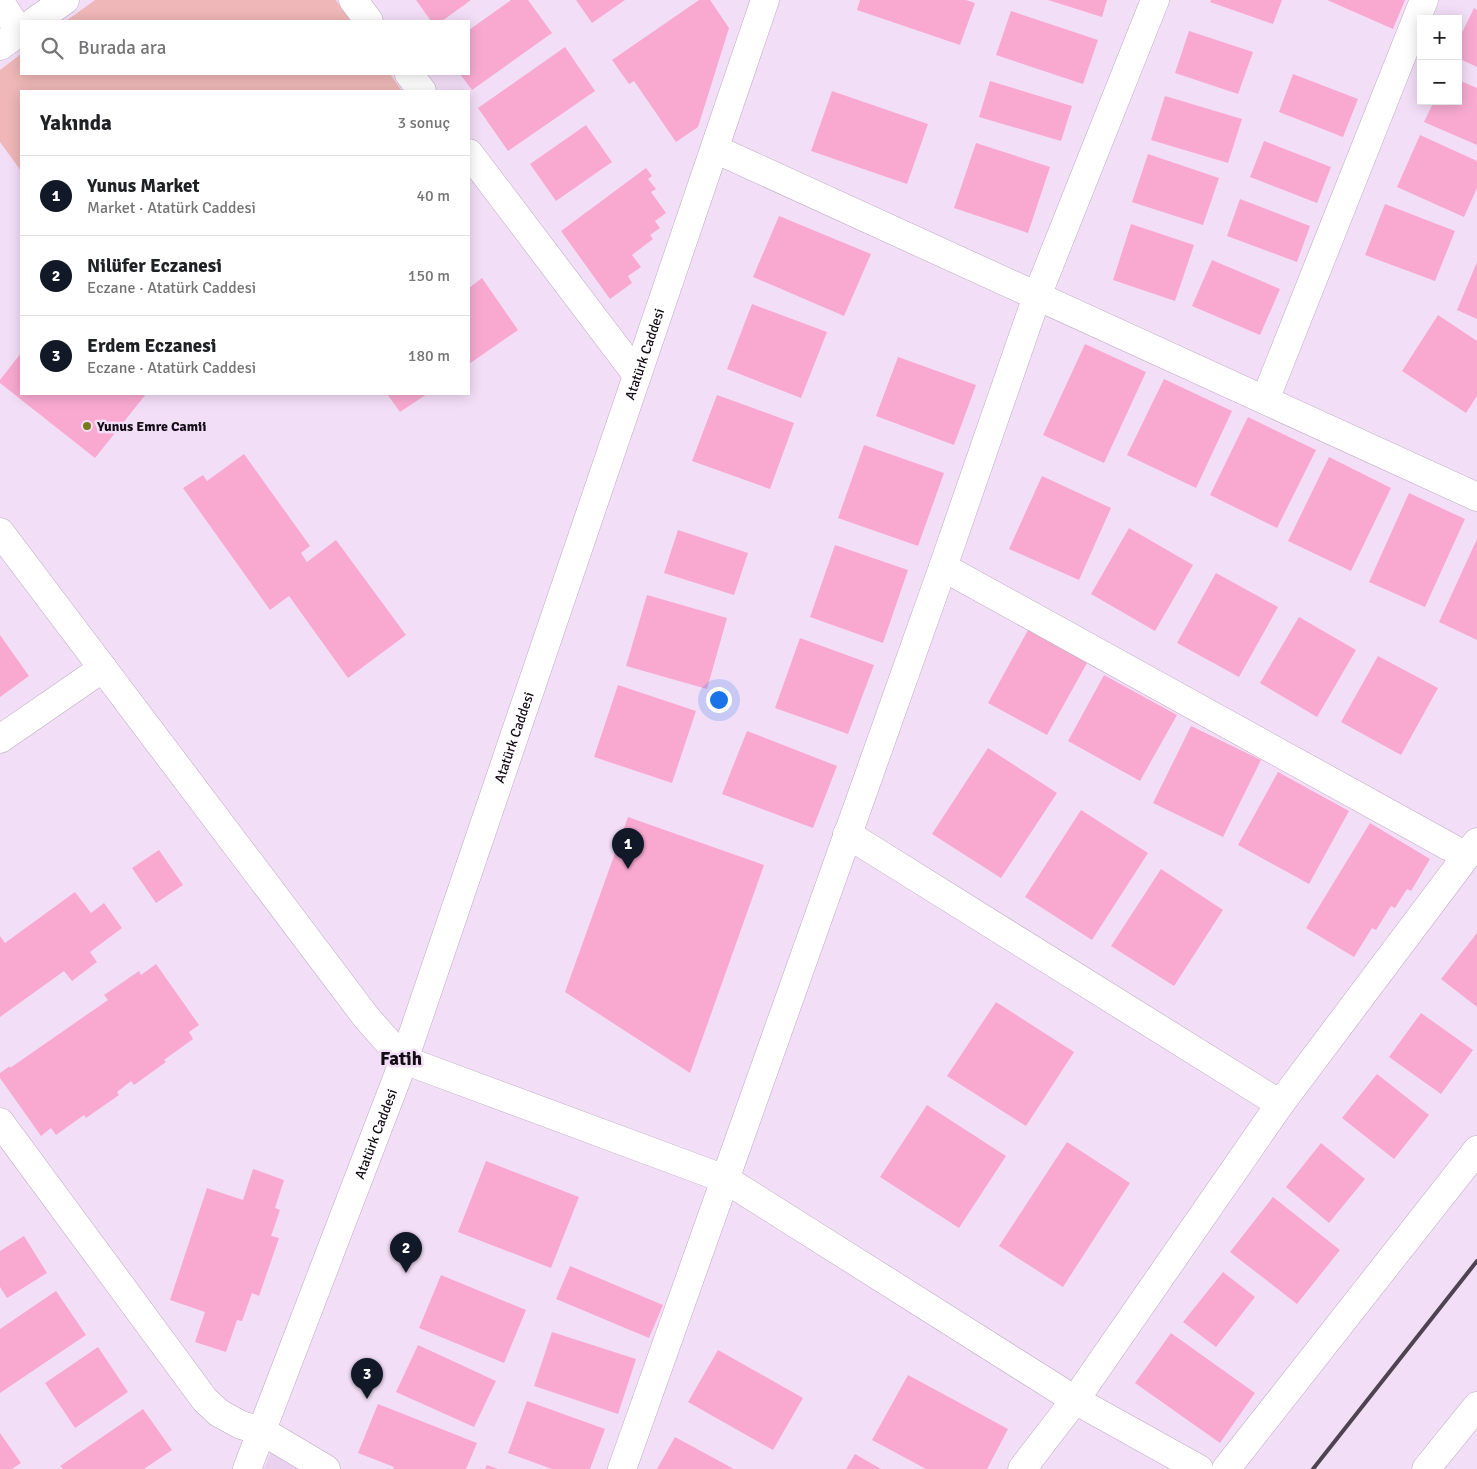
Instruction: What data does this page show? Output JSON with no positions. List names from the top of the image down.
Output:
{
  "streets": {
    "street": ["Atatürk Caddesi"]
  },
  "districts": ["Fatih"],
  "places": ["Yunus Emre Camii"],
  "page": {
    "map_buttons": ["+", "−"],
    "search": "Burada ara",
    "heading": ["Yakında", "3 sonuç"],
    "list": [
      {
        "mark": "1",
        "name": "Yunus Market",
        "note": "Market · Atatürk Caddesi",
        "value": "40 m"
      },
      {
        "mark": "2",
        "name": "Nilüfer Eczanesi",
        "note": "Eczane · Atatürk Caddesi",
        "value": "150 m"
      },
      {
        "mark": "3",
        "name": "Erdem Eczanesi",
        "note": "Eczane · Atatürk Caddesi",
        "value": "180 m"
      }
    ],
    "pins": ["1", "2", "3"]
  }
}
